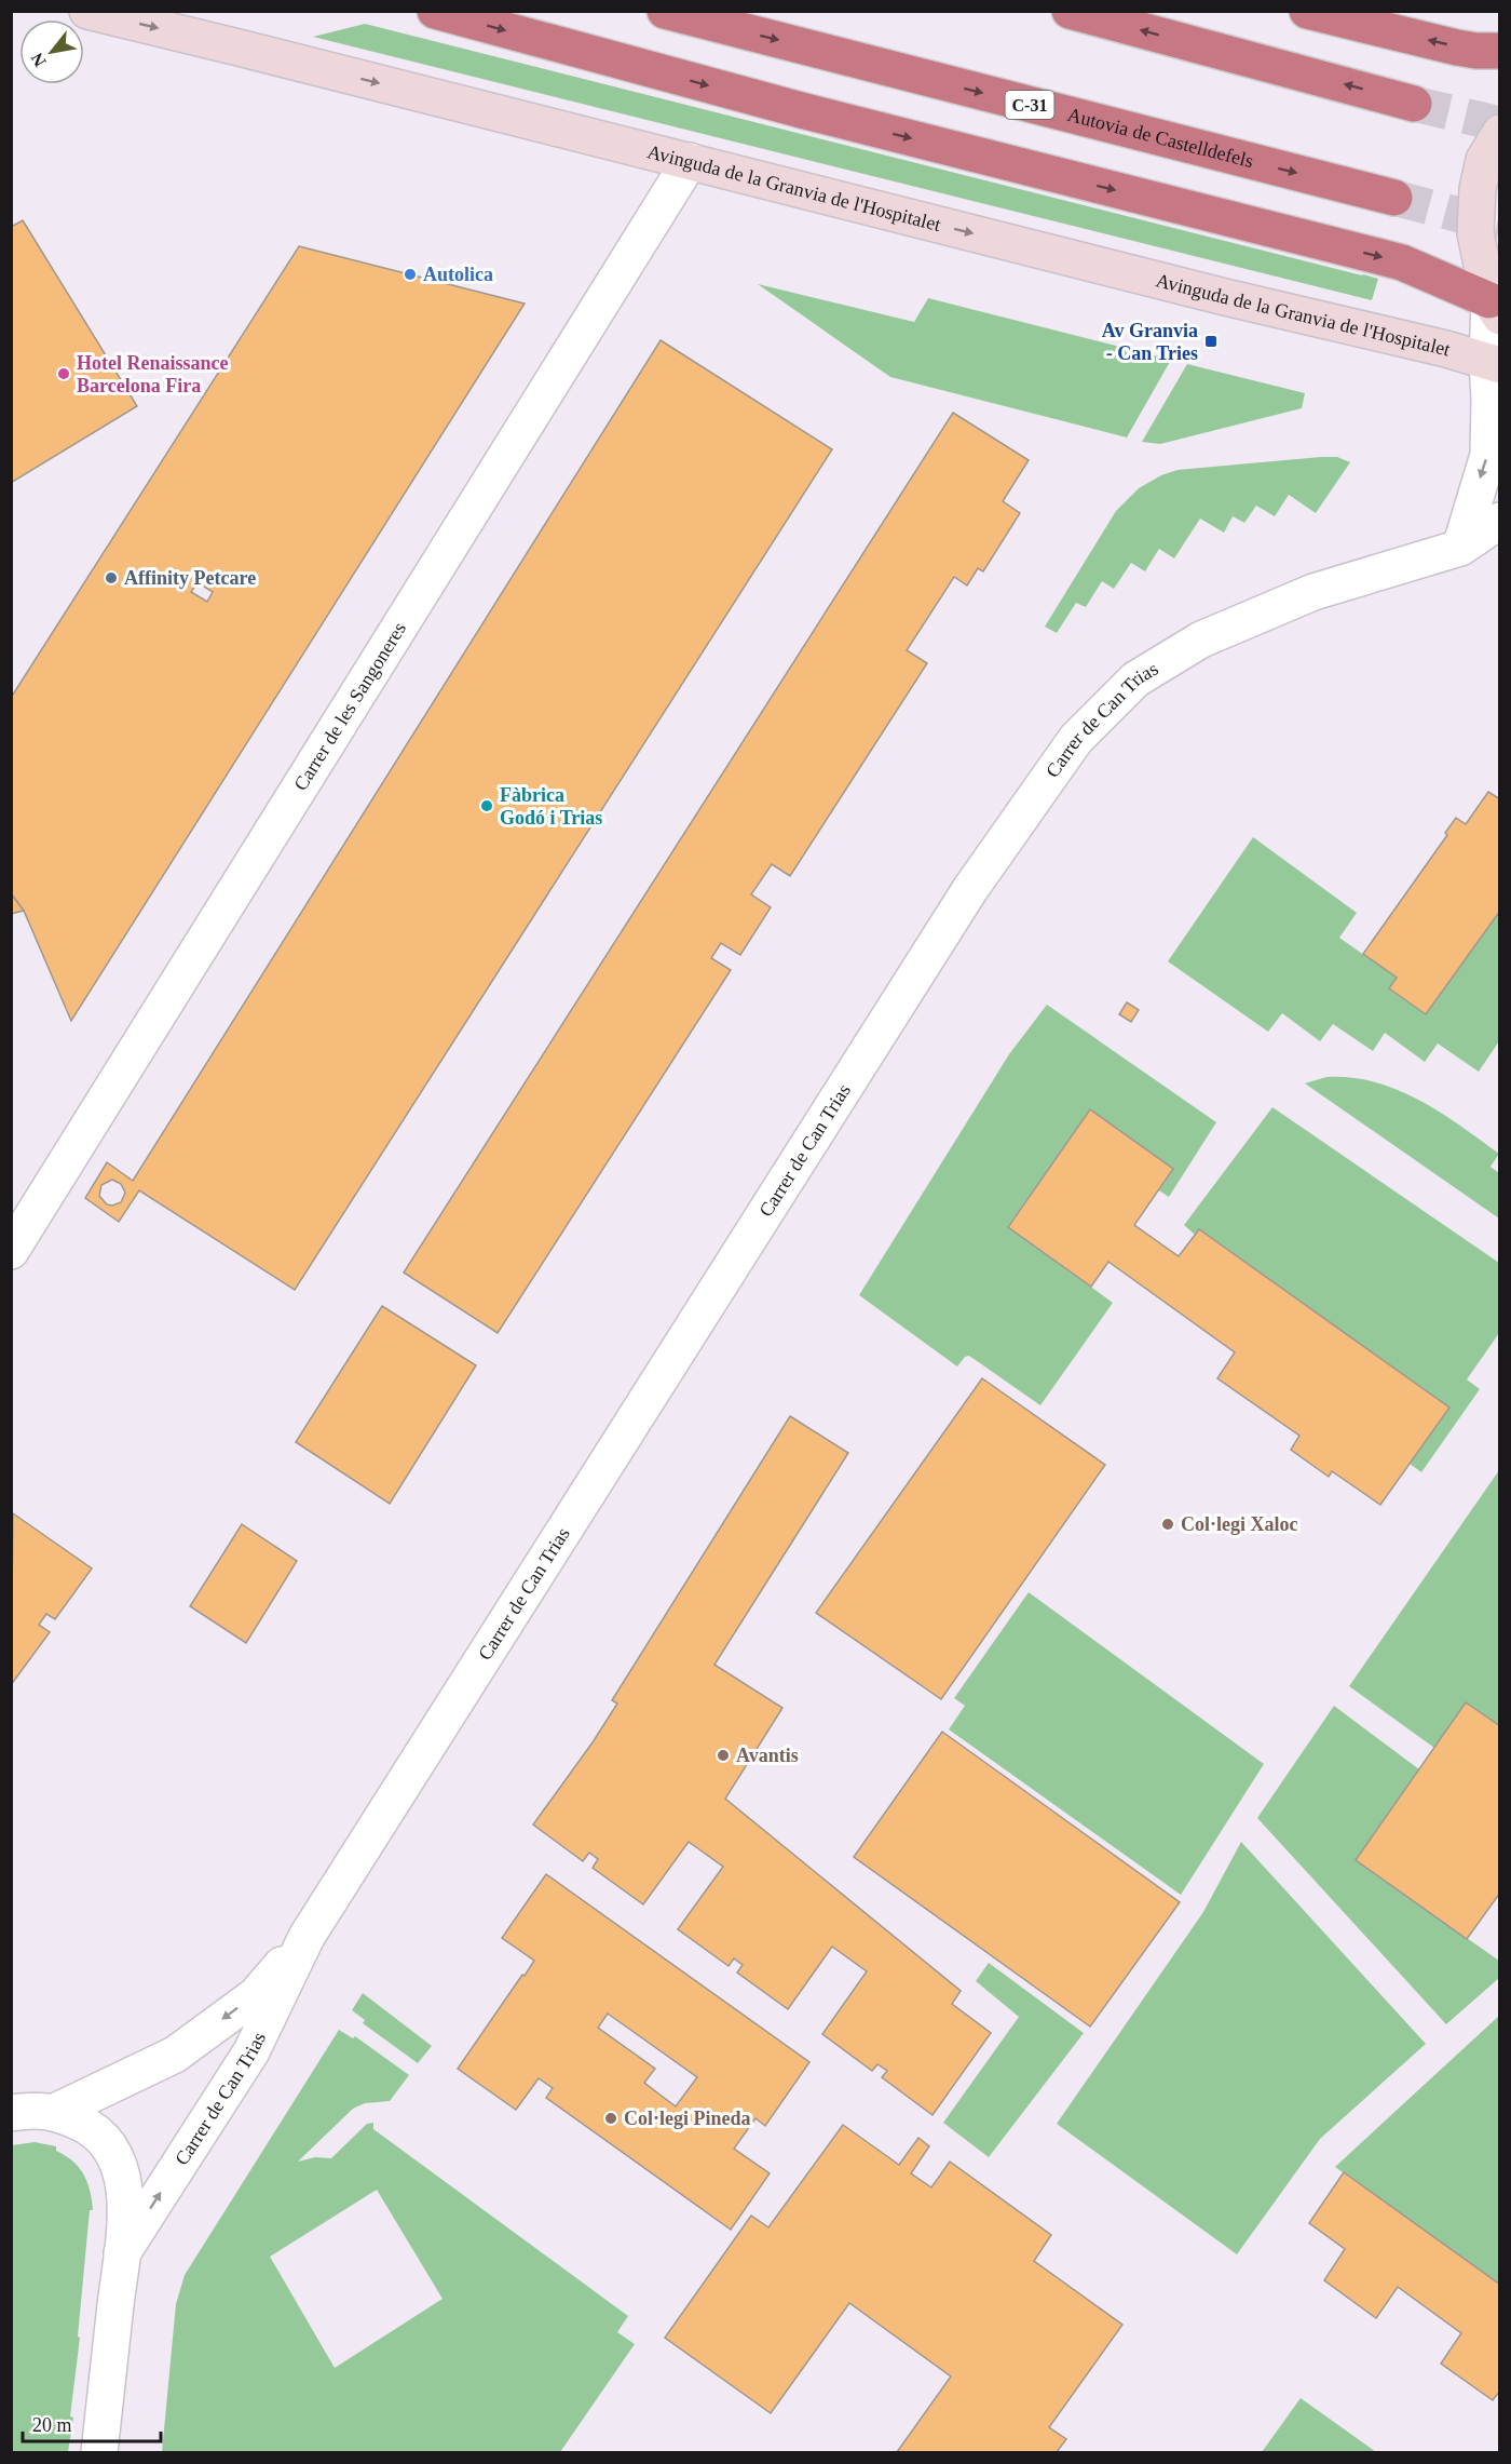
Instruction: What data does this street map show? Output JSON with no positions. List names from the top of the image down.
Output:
{
  "streets": {
    "highway": ["C-31", "Autovia de Castelldefels"],
    "main road": ["Avinguda de la Granvia de l'Hospitalet"],
    "street": ["Carrer de les Sangoneres", "Carrer de Can Trias"]
  },
  "crossings": [
    ["Avinguda de la Granvia de l'Hospitalet", "Carrer de les Sangoneres"]
  ],
  "one_way": ["Avinguda de la Granvia de l'Hospitalet"],
  "places": {
    "other": [
      "Autolica",
      "Hotel Renaissance Barcelona Fira",
      "Affinity Petcare",
      "Fàbrica Godó i Trias",
      "Col·legi Xaloc",
      "Avantis",
      "Col·legi Pineda"
    ],
    "transit": ["Av Granvia - Can Tries"]
  },
  "scale_bar": "20 m",
  "north": "bottom left"
}
